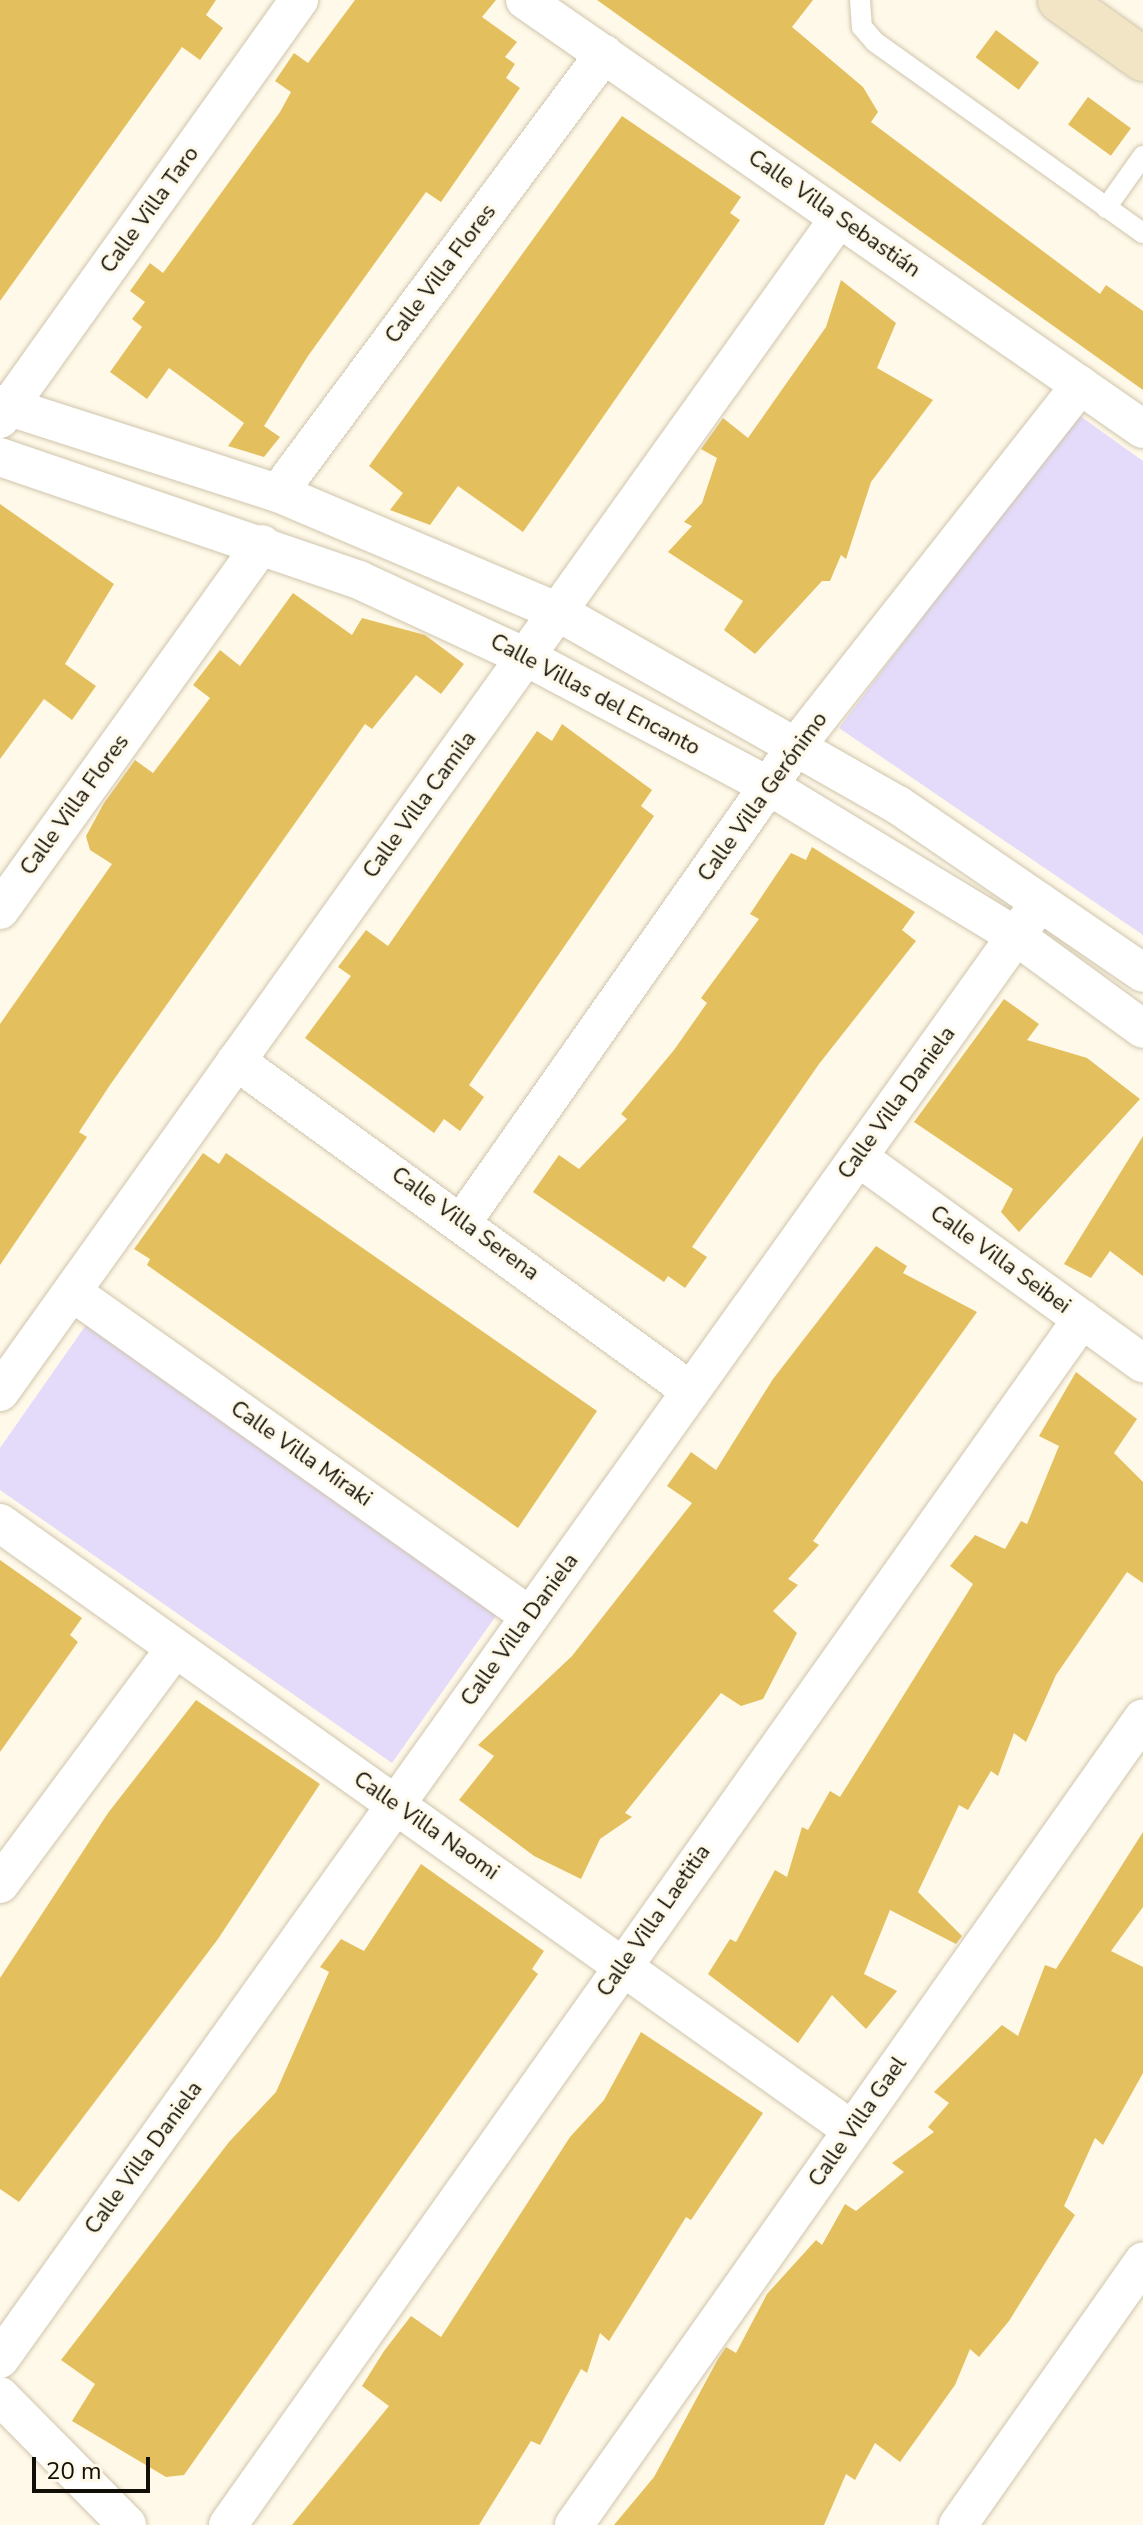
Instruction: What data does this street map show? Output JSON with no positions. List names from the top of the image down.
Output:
{
  "streets": {
    "street": [
      "Calle Villa Taro",
      "Calle Villa Sebastián",
      "Calle Villa Flores",
      "Calle Villas del Encanto",
      "Calle Villa Gerónimo",
      "Calle Villa Camila",
      "Calle Villa Daniela",
      "Calle Villa Serena",
      "Calle Villa Seibei",
      "Calle Villa Miraki",
      "Calle Villa Naomi",
      "Calle Villa Laetitia",
      "Calle Villa Gael"
    ]
  },
  "crossings": [
    ["Calle Villa Sebastián", "Calle Villa Flores"],
    ["Calle Villa Sebastián", "Calle Villa Gerónimo"],
    ["Calle Villa Sebastián", "Calle Villa Camila"],
    ["Calle Villa Flores", "Calle Villas del Encanto"],
    ["Calle Villas del Encanto", "Calle Villa Gerónimo"],
    ["Calle Villas del Encanto", "Calle Villa Camila"],
    ["Calle Villas del Encanto", "Calle Villa Daniela"],
    ["Calle Villa Gerónimo", "Calle Villa Serena"],
    ["Calle Villa Camila", "Calle Villa Serena"],
    ["Calle Villa Camila", "Calle Villa Miraki"],
    ["Calle Villa Daniela", "Calle Villa Serena"],
    ["Calle Villa Daniela", "Calle Villa Seibei"],
    ["Calle Villa Daniela", "Calle Villa Miraki"],
    ["Calle Villa Daniela", "Calle Villa Naomi"],
    ["Calle Villa Seibei", "Calle Villa Laetitia"],
    ["Calle Villa Naomi", "Calle Villa Laetitia"],
    ["Calle Villa Naomi", "Calle Villa Gael"]
  ],
  "scale_bar": "20 m"
}
